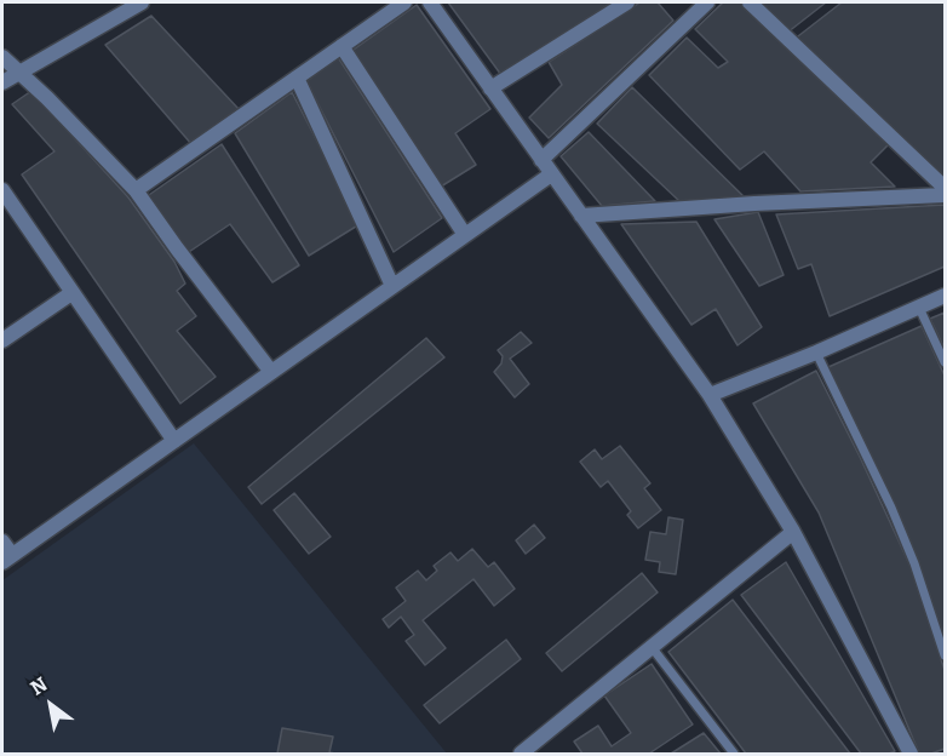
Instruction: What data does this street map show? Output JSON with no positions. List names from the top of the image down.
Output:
{
  "north": "top left"
}
